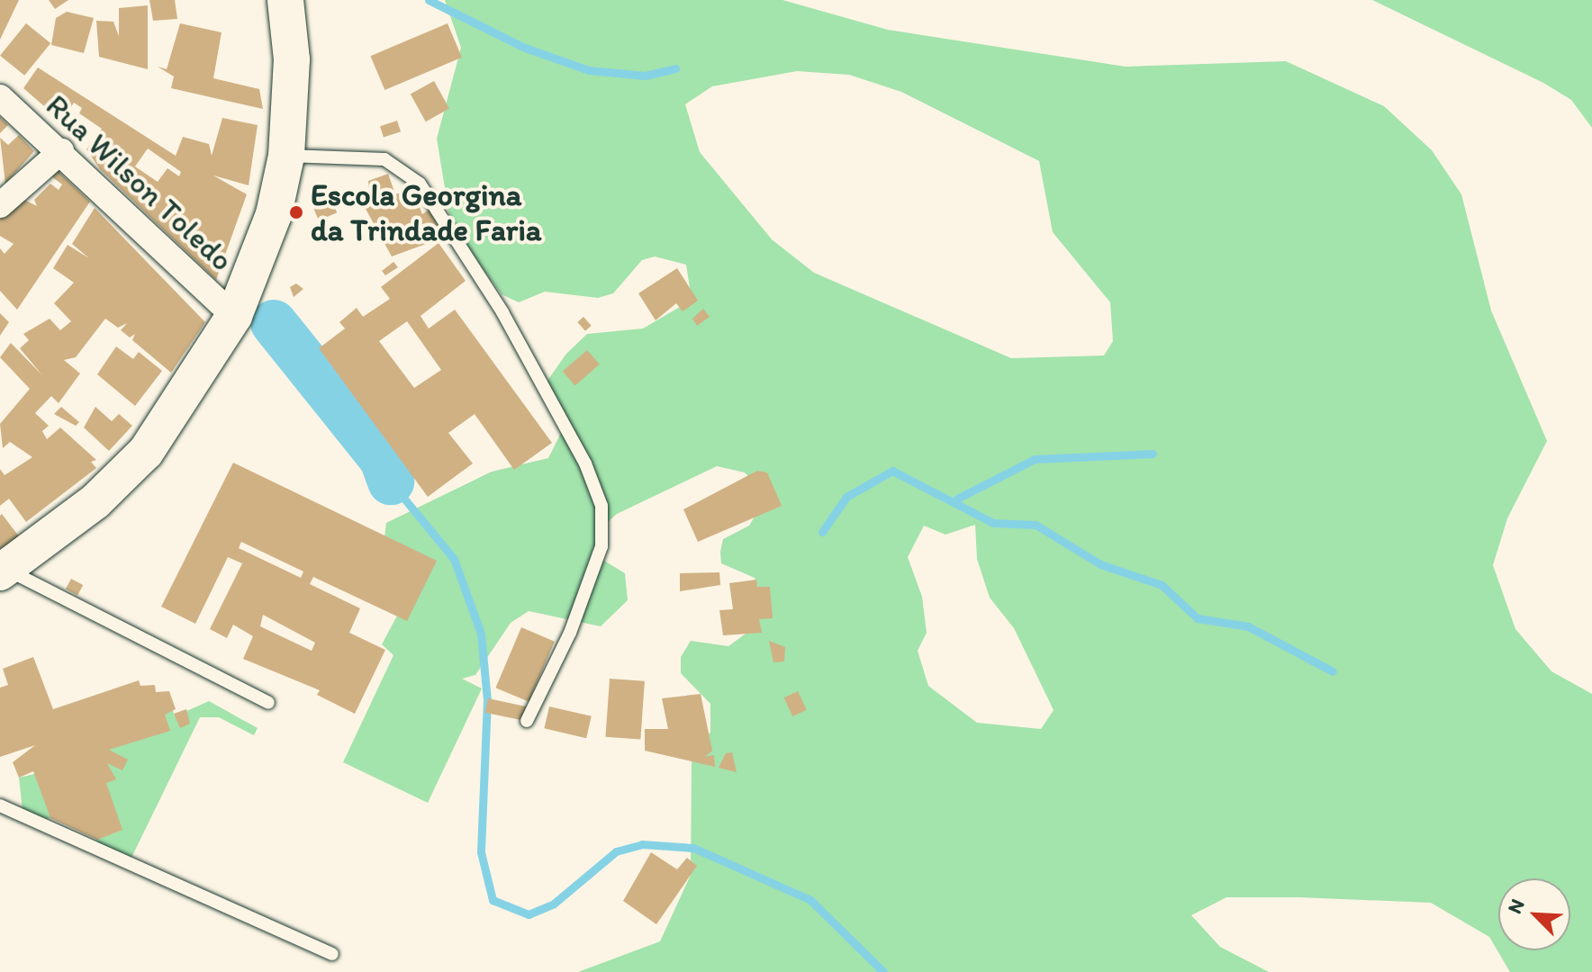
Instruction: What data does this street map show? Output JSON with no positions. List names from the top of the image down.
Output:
{
  "streets": {
    "street": ["Rua Wilson Toledo"]
  },
  "places": ["Escola Georgina da Trindade Faria"],
  "north": "top left"
}
